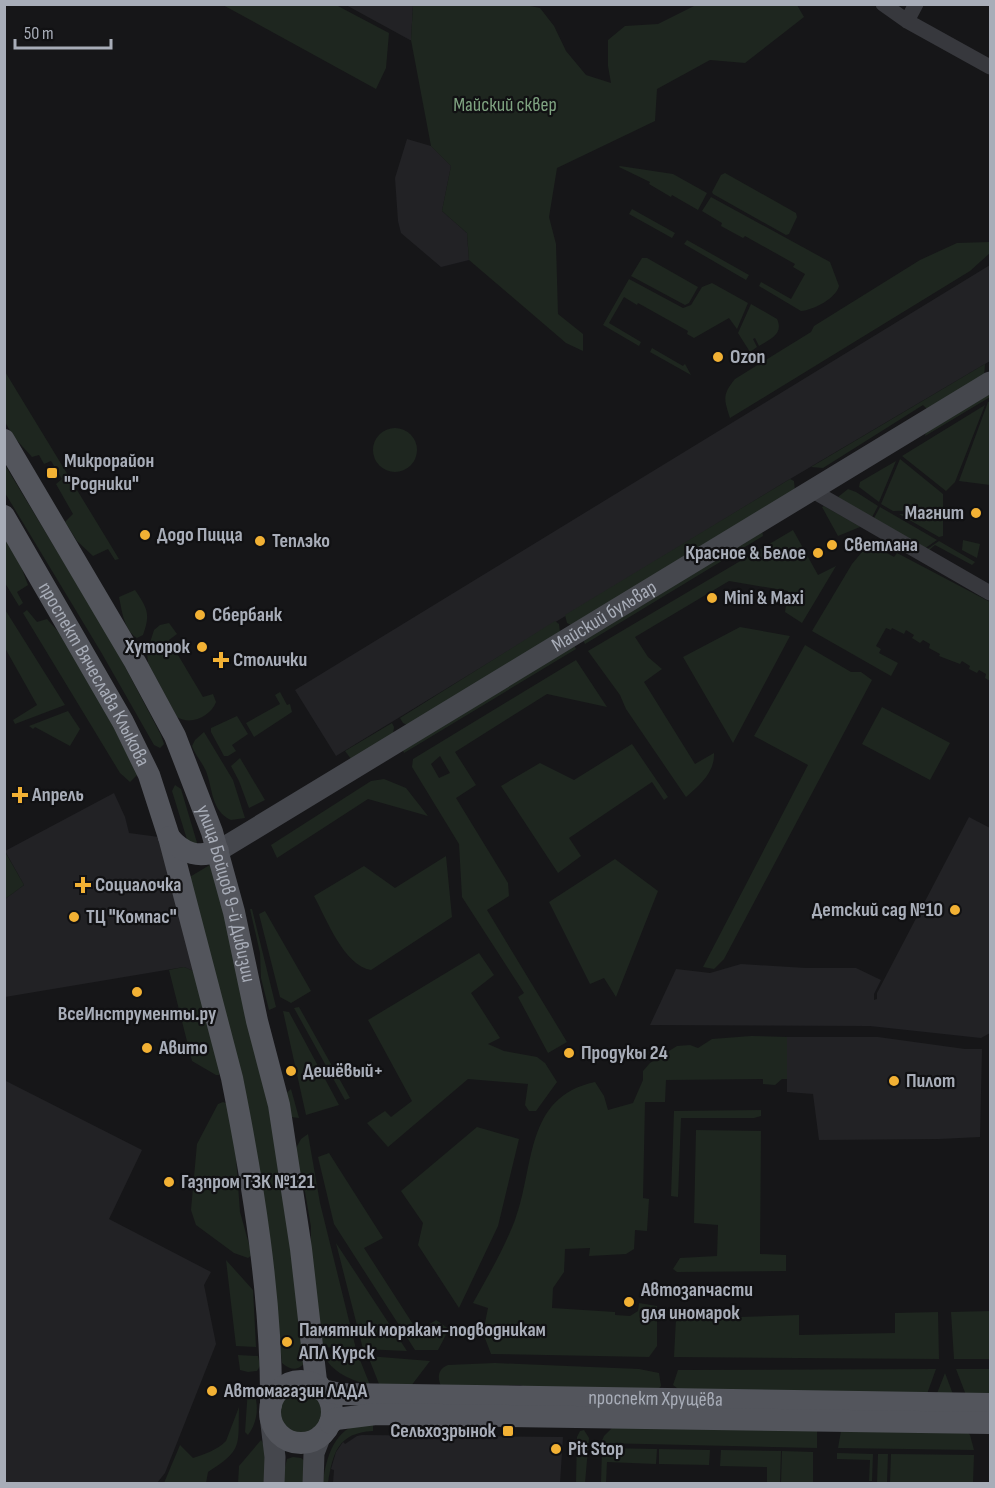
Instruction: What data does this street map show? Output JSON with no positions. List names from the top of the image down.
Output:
{
  "streets": {
    "main road": [
      "Майский бульвар",
      "проспект Вячеслава Клыкова",
      "улица Бойцов 9-й Дивизии",
      "проспект Хрущёва"
    ]
  },
  "crossings": [
    ["Майский бульвар", "улица Бойцов 9-й Дивизии"],
    ["проспект Вячеслава Клыкова", "улица Бойцов 9-й Дивизии"],
    ["улица Бойцов 9-й Дивизии", "проспект Хрущёва"]
  ],
  "parks": ["Майский сквер"],
  "places": {
    "other": [
      "Ozon",
      "Магнит",
      "Додо Пицца",
      "Теплэко",
      "Светлана",
      "Красное & Белое",
      "Mini & Maxi",
      "Сбербанк",
      "Хуторок",
      "Детский сад №10",
      "ТЦ \"Компас\"",
      "ВсеИнструменты.ру",
      "Авито",
      "Продукы 24",
      "Дешёвый+",
      "Пилот",
      "Газпром ТЗК №121",
      "Автозапчасти для иномарок",
      "Памятник морякам-подводникам АПЛ Курск",
      "Автомагазин ЛАДА",
      "Pit Stop"
    ],
    "transit": ["Микрорайон \"Родники\"", "Сельхозрынок"],
    "health": ["Столички", "Апрель", "Социалочка"]
  },
  "scale_bar": "50 m"
}
